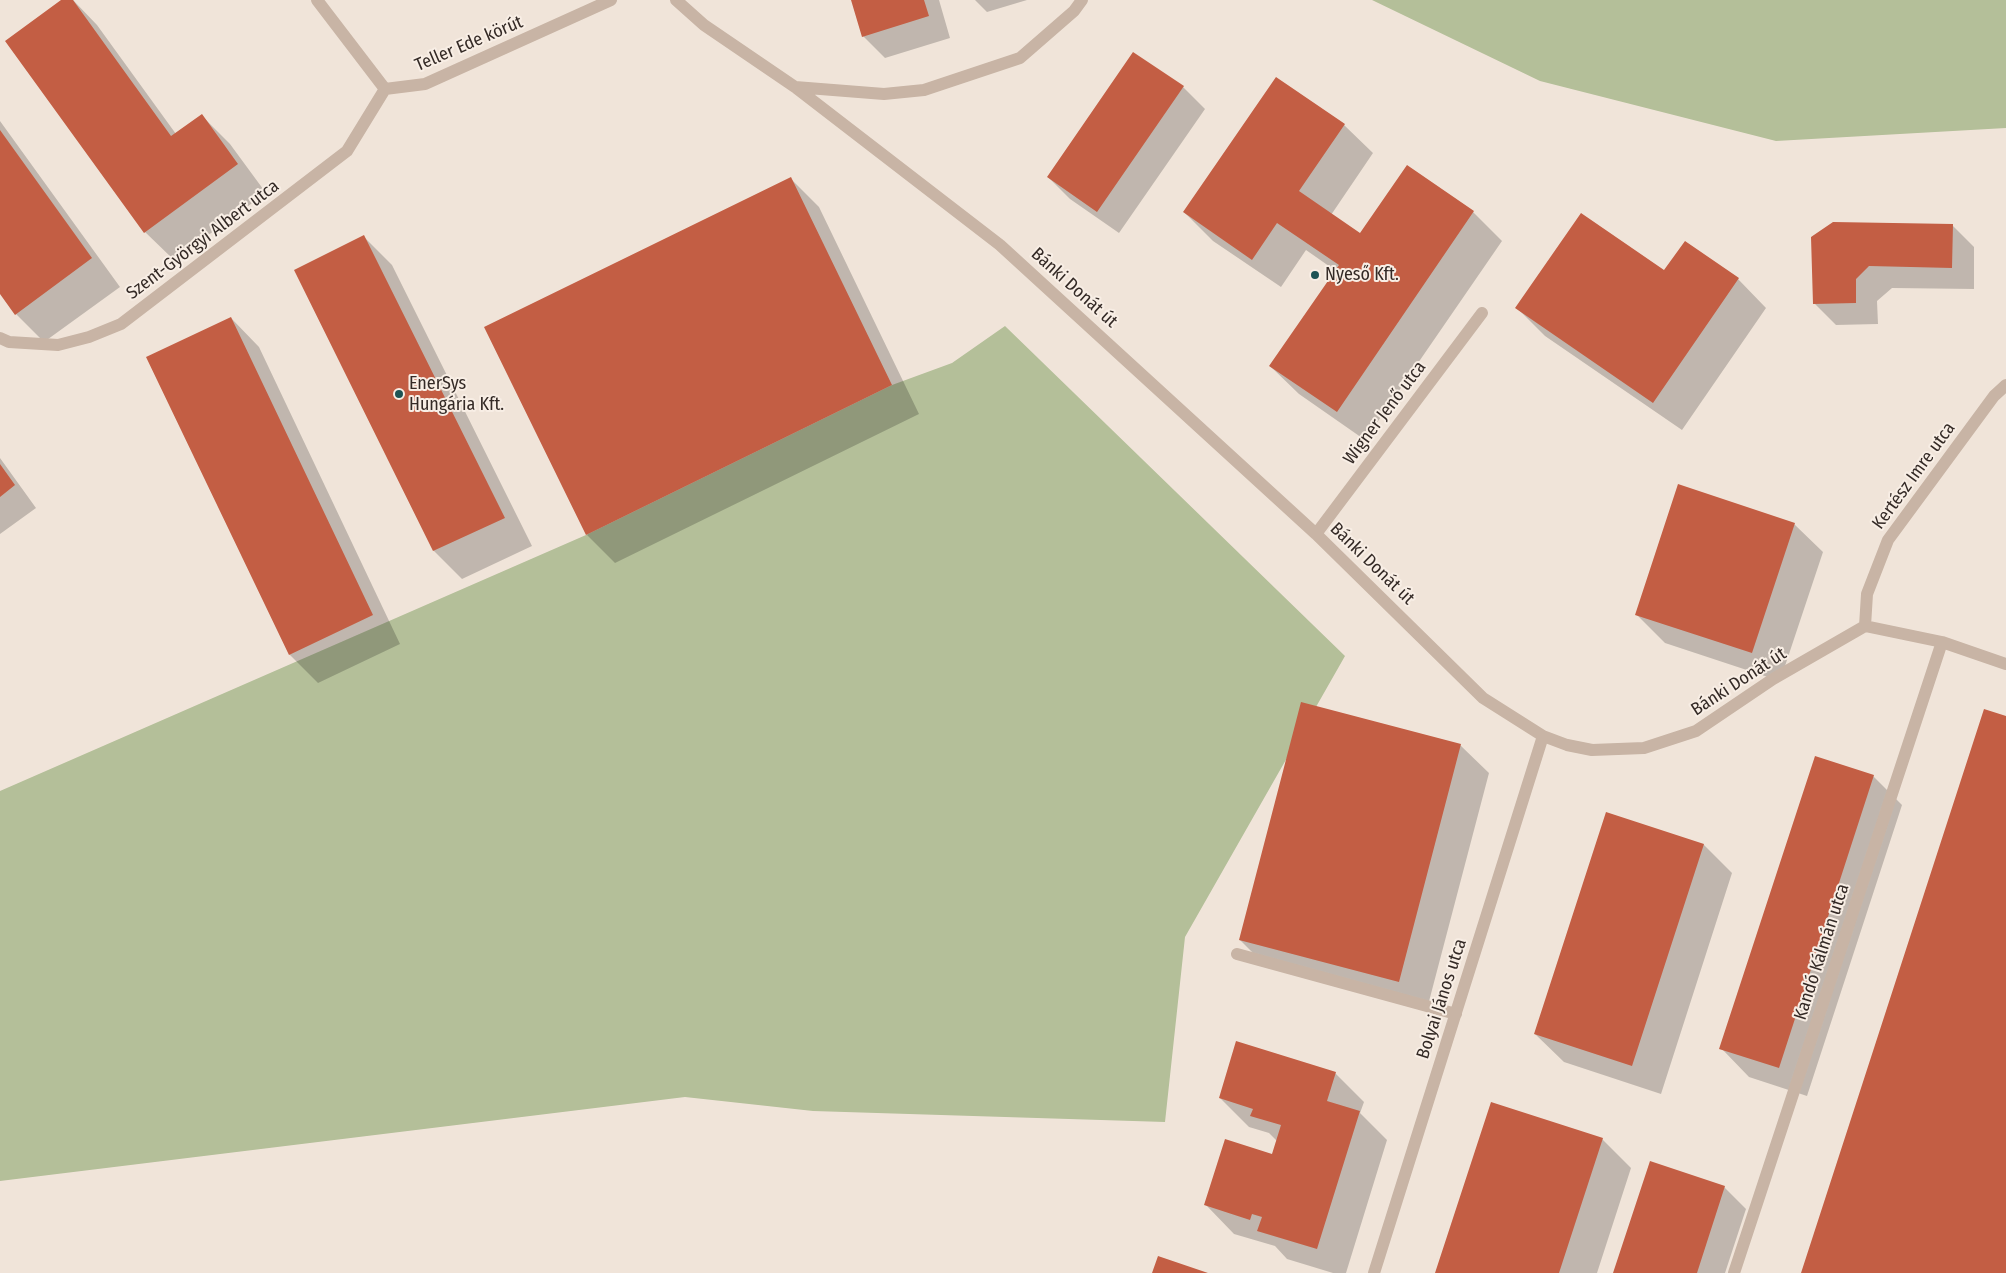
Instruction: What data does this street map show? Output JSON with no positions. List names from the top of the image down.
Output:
{
  "streets": {
    "lane": [
      "Teller Ede körút",
      "Szent-Györgyi Albert utca",
      "Bánki Donát út",
      "Wigner Jenő utca",
      "Kertész Imre utca",
      "Kandó Kálmán utca",
      "Bolyai János utca"
    ]
  },
  "crossings": [
    ["Teller Ede körút", "Szent-Györgyi Albert utca"],
    ["Bánki Donát út", "Wigner Jenő utca"],
    ["Bánki Donát út", "Kertész Imre utca"],
    ["Bánki Donát út", "Bolyai János utca"]
  ],
  "places": ["Nyeső Kft.", "EnerSys Hungária Kft."]
}
